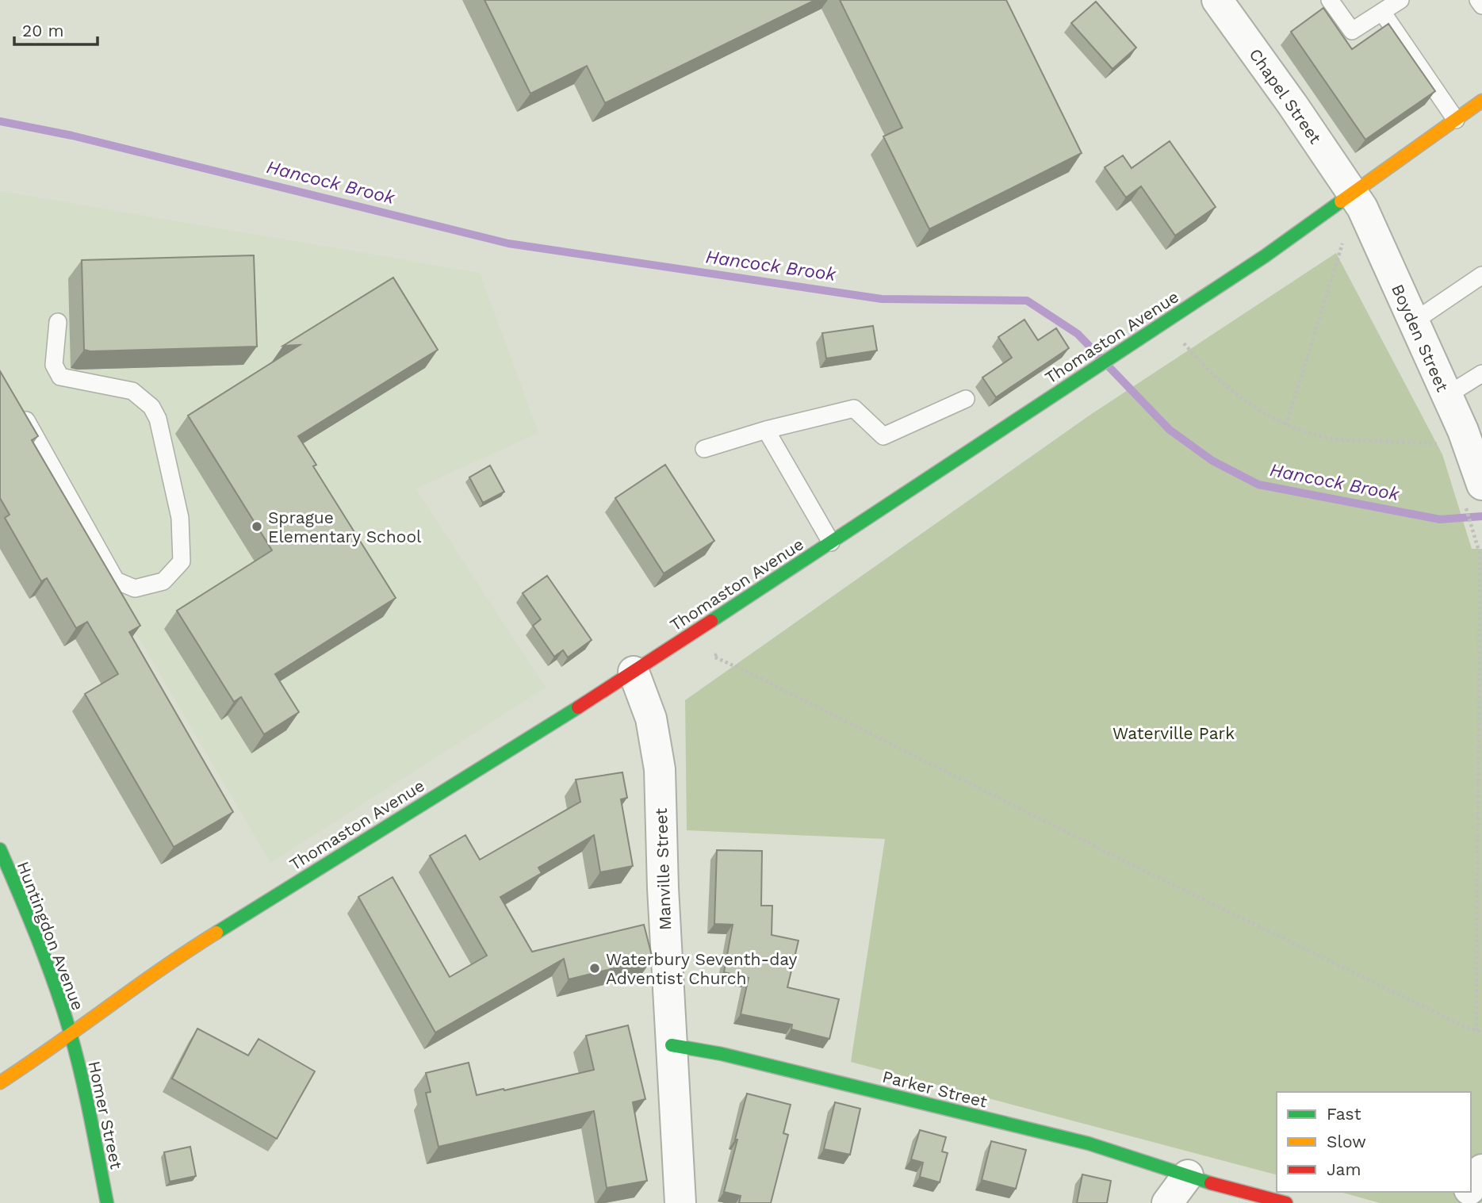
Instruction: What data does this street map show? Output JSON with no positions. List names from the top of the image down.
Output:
{
  "streets": {
    "main road": [
      "Thomaston Avenue",
      "Huntingdon Avenue",
      "Parker Street",
      "Homer Street"
    ],
    "street": ["Chapel Street", "Boyden Street", "Manville Street"]
  },
  "crossings": [
    ["Chapel Street", "Thomaston Avenue"],
    ["Chapel Street", "Boyden Street"],
    ["Thomaston Avenue", "Boyden Street"],
    ["Thomaston Avenue", "Manville Street"],
    ["Thomaston Avenue", "Huntingdon Avenue"],
    ["Thomaston Avenue", "Homer Street"],
    ["Manville Street", "Parker Street"],
    ["Huntingdon Avenue", "Homer Street"]
  ],
  "water": ["Hancock Brook"],
  "parks": ["Waterville Park"],
  "places": ["Sprague Elementary School", "Waterbury Seventh-day Adventist Church"],
  "legend": ["Fast", "Slow", "Jam"],
  "scale_bar": "20 m"
}
